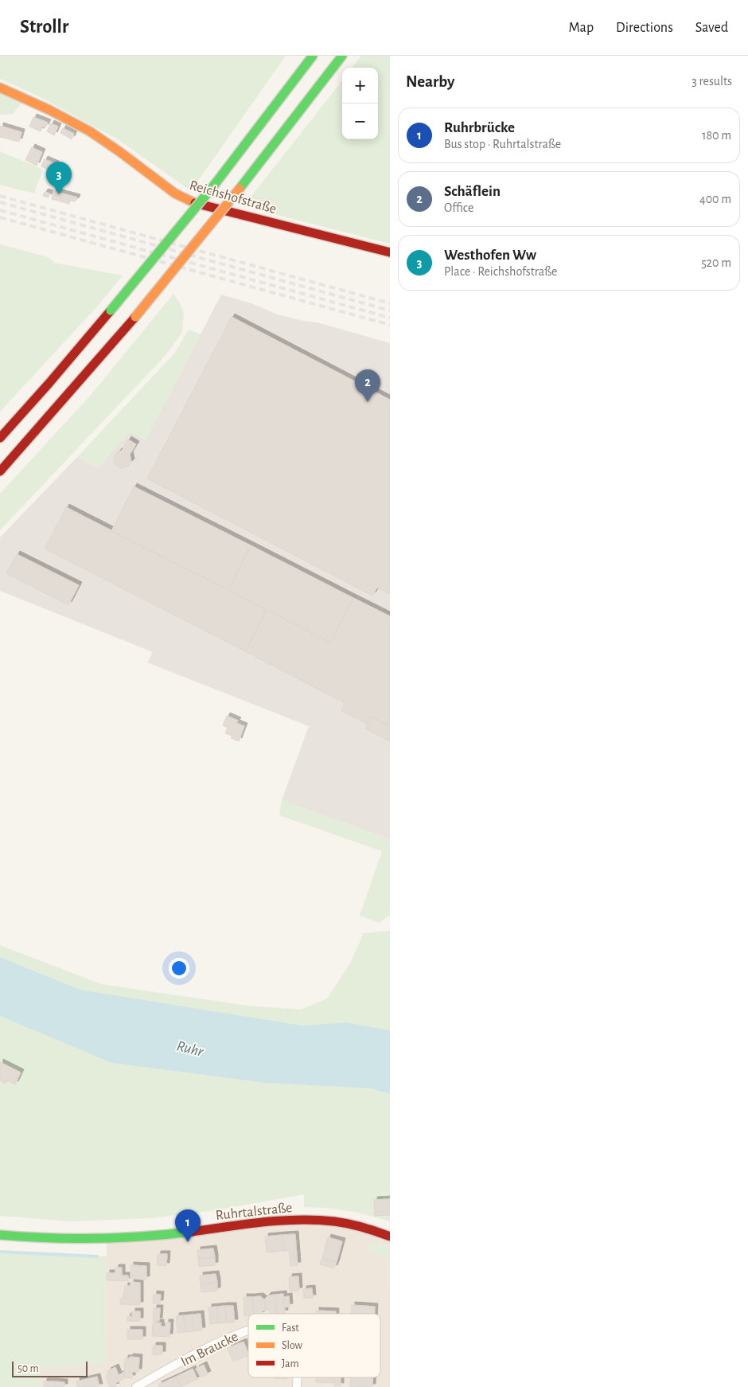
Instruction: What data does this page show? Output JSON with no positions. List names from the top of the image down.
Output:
{
  "streets": {
    "main road": ["Reichshofstraße", "Ruhrtalstraße"],
    "street": ["Im Braucke"]
  },
  "water": ["Ruhr"],
  "legend": ["Fast", "Slow", "Jam"],
  "scale_bar": "50 m",
  "page": {
    "header": "Strollr",
    "nav": ["Map", "Directions", "Saved"],
    "heading": ["Nearby", "3 results"],
    "map_buttons": ["+", "−"],
    "list": [
      {
        "mark": "1",
        "name": "Ruhrbrücke",
        "note": "Bus stop · Ruhrtalstraße",
        "value": "180 m"
      },
      {
        "mark": "2",
        "name": "Schäflein",
        "note": "Office",
        "value": "400 m"
      },
      {
        "mark": "3",
        "name": "Westhofen Ww",
        "note": "Place · Reichshofstraße",
        "value": "520 m"
      }
    ],
    "pins": ["3", "2", "1"],
    "scale": "50 m"
  }
}
